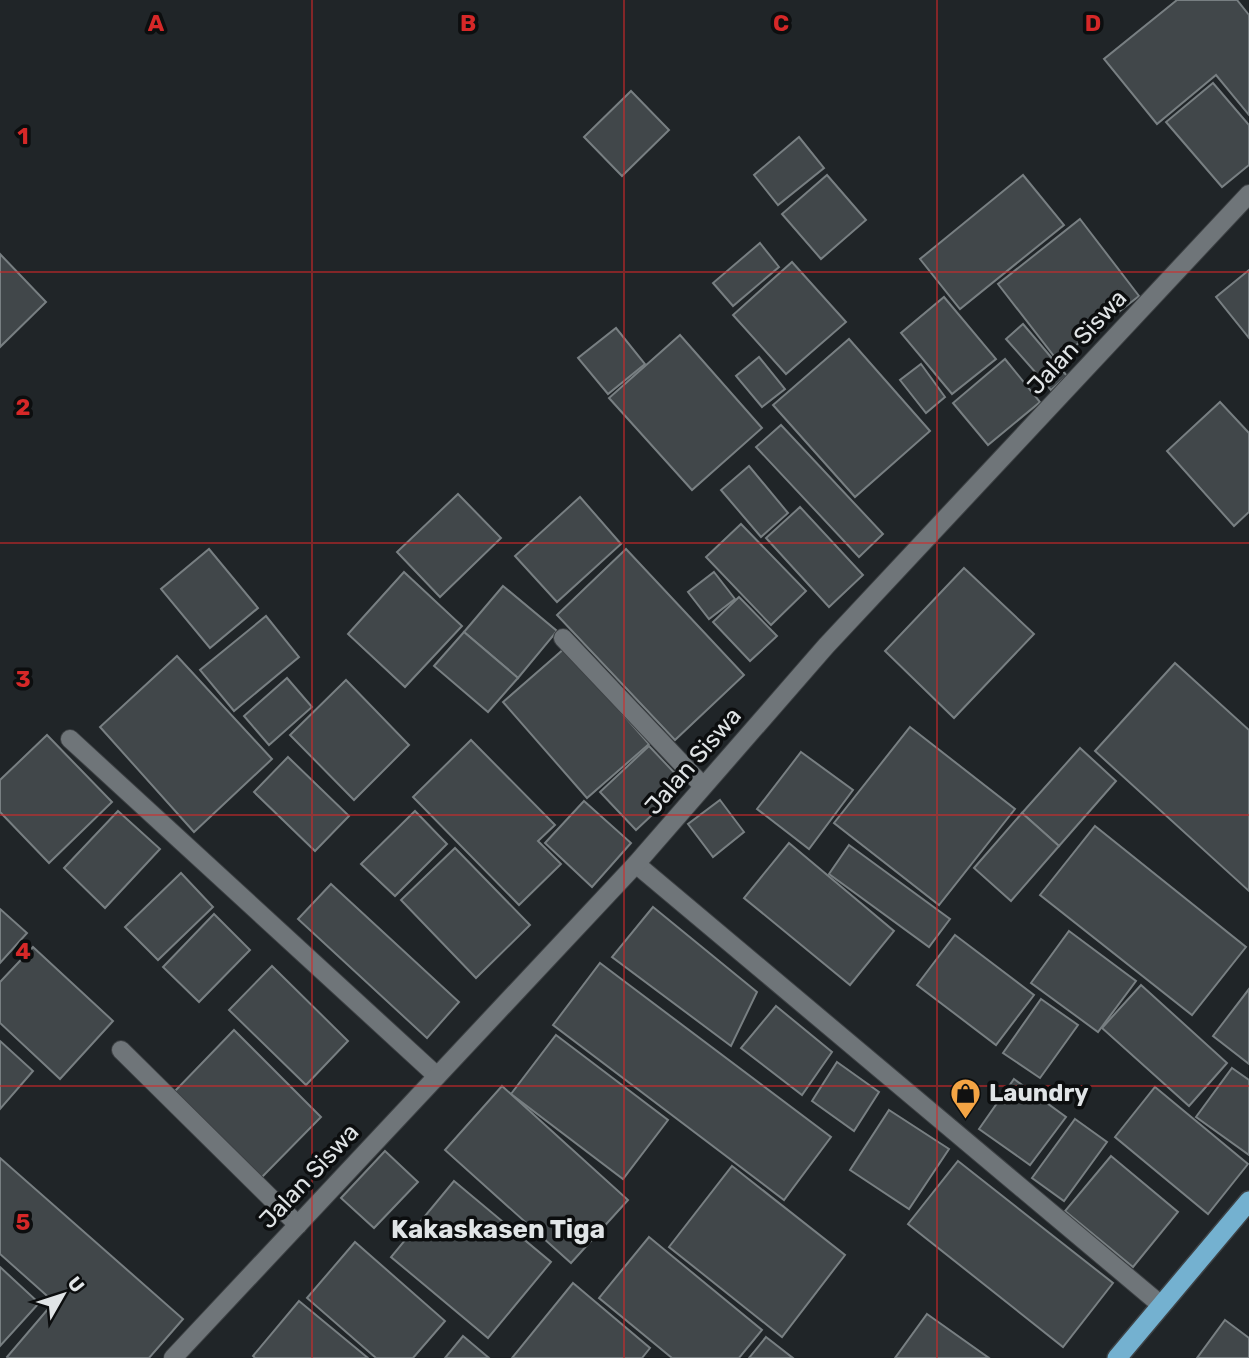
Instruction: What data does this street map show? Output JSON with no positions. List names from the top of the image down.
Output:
{
  "streets": {
    "street": ["Jalan Siswa"]
  },
  "districts": ["Kakaskasen Tiga"],
  "places": {
    "shop": ["Laundry"]
  },
  "north": "top right",
  "grid": {
    "columns": [
      "A",
      "B",
      "C",
      "D"
    ],
    "rows": [
      "1",
      "2",
      "3",
      "4",
      "5"
    ]
  }
}
